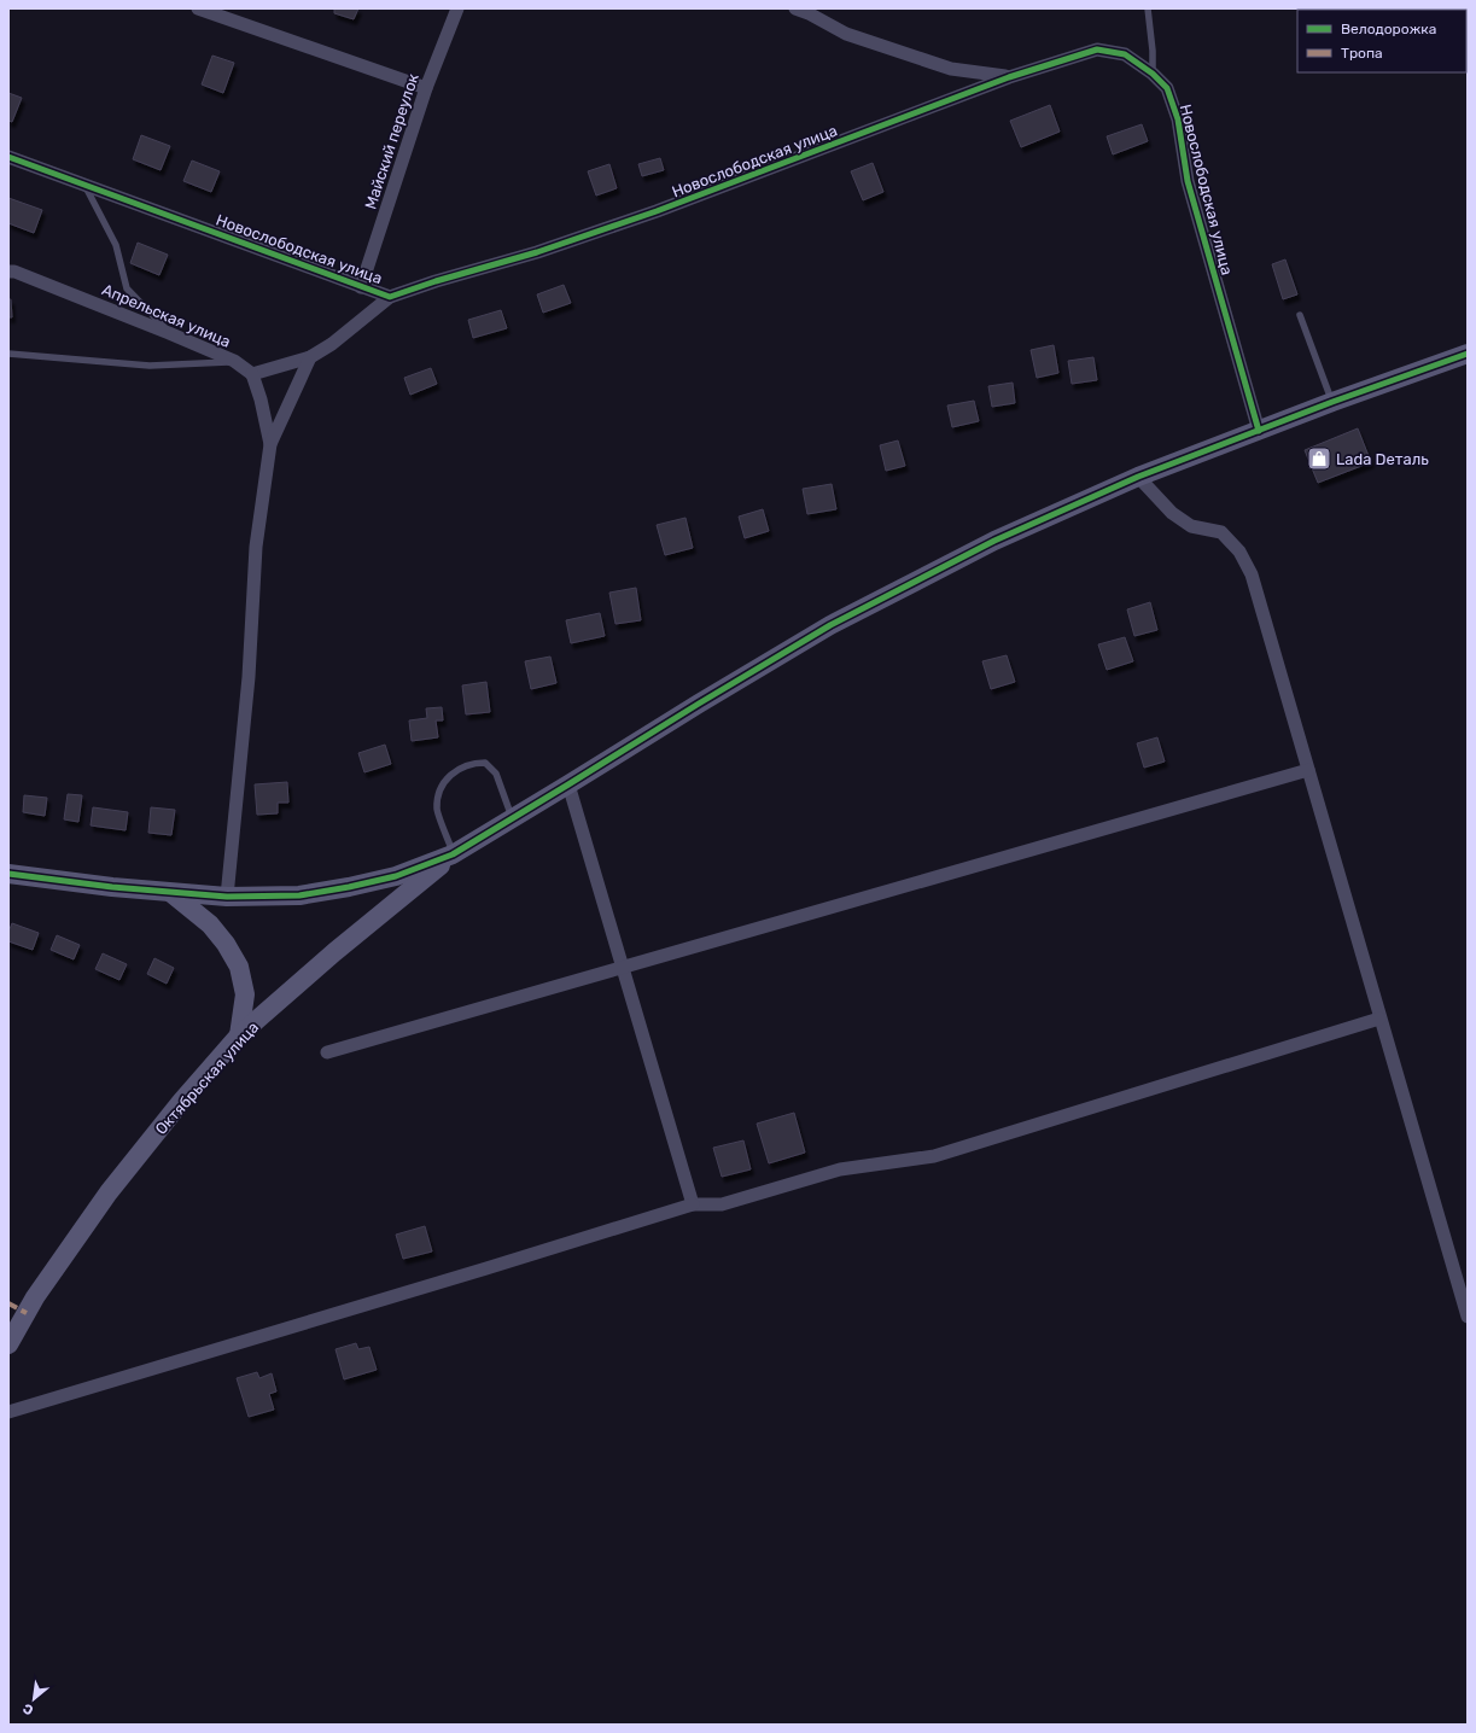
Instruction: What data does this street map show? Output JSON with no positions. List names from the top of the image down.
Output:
{
  "streets": {
    "street": [
      "Майский переулок",
      "Новослободская улица",
      "Апрельская улица",
      "Октябрьская улица"
    ]
  },
  "crossings": [
    ["Майский переулок", "Новослободская улица"]
  ],
  "places": {
    "shop": ["Lada Dеталь"]
  },
  "legend": ["Велодорожка", "Тропа"],
  "north": "bottom left"
}
